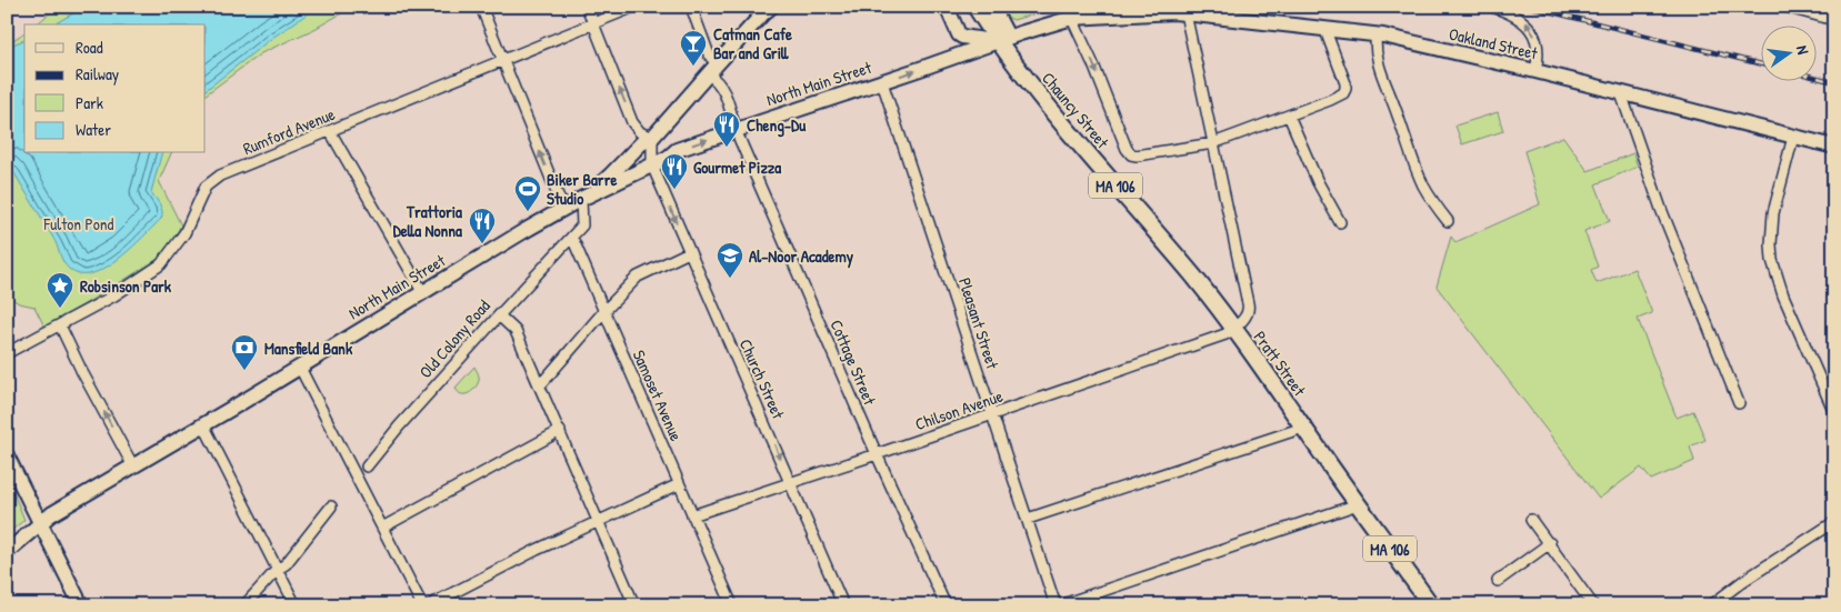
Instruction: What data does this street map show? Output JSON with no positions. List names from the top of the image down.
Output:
{
  "streets": {
    "main road": [
      "Oakland Street",
      "North Main Street",
      "Chauncy Street",
      "MA 106",
      "Pratt Street"
    ],
    "street": [
      "Rumford Avenue",
      "Pleasant Street",
      "Old Colony Road",
      "Cottage Street",
      "Church Street",
      "Samoset Avenue",
      "Chilson Avenue"
    ]
  },
  "crossings": [
    ["Oakland Street", "North Main Street"],
    ["Oakland Street", "Pratt Street"],
    ["North Main Street", "Chauncy Street"],
    ["North Main Street", "Pleasant Street"],
    ["North Main Street", "Cottage Street"],
    ["North Main Street", "Church Street"],
    ["Chauncy Street", "Pratt Street"],
    ["Chauncy Street", "Chilson Avenue"],
    ["Pleasant Street", "Chilson Avenue"],
    ["Old Colony Road", "Samoset Avenue"],
    ["Cottage Street", "Chilson Avenue"],
    ["Pratt Street", "Chilson Avenue"],
    ["Church Street", "Chilson Avenue"],
    ["Samoset Avenue", "Chilson Avenue"]
  ],
  "one_way": ["Church Street"],
  "parks": ["Fulton Pond"],
  "places": {
    "bar": ["Catman Cafe Bar and Grill"],
    "restaurant": ["Cheng-Du", "Gourmet Pizza", "Trattoria Della Nonna"],
    "sports": ["Biker Barre Studio"],
    "school or university": ["Al-Noor Academy"],
    "place": ["Robsinson Park"],
    "bank": ["Mansfield Bank"]
  },
  "legend": [
    "Road",
    "Railway",
    "Park",
    "Water"
  ],
  "north": "right"
}
